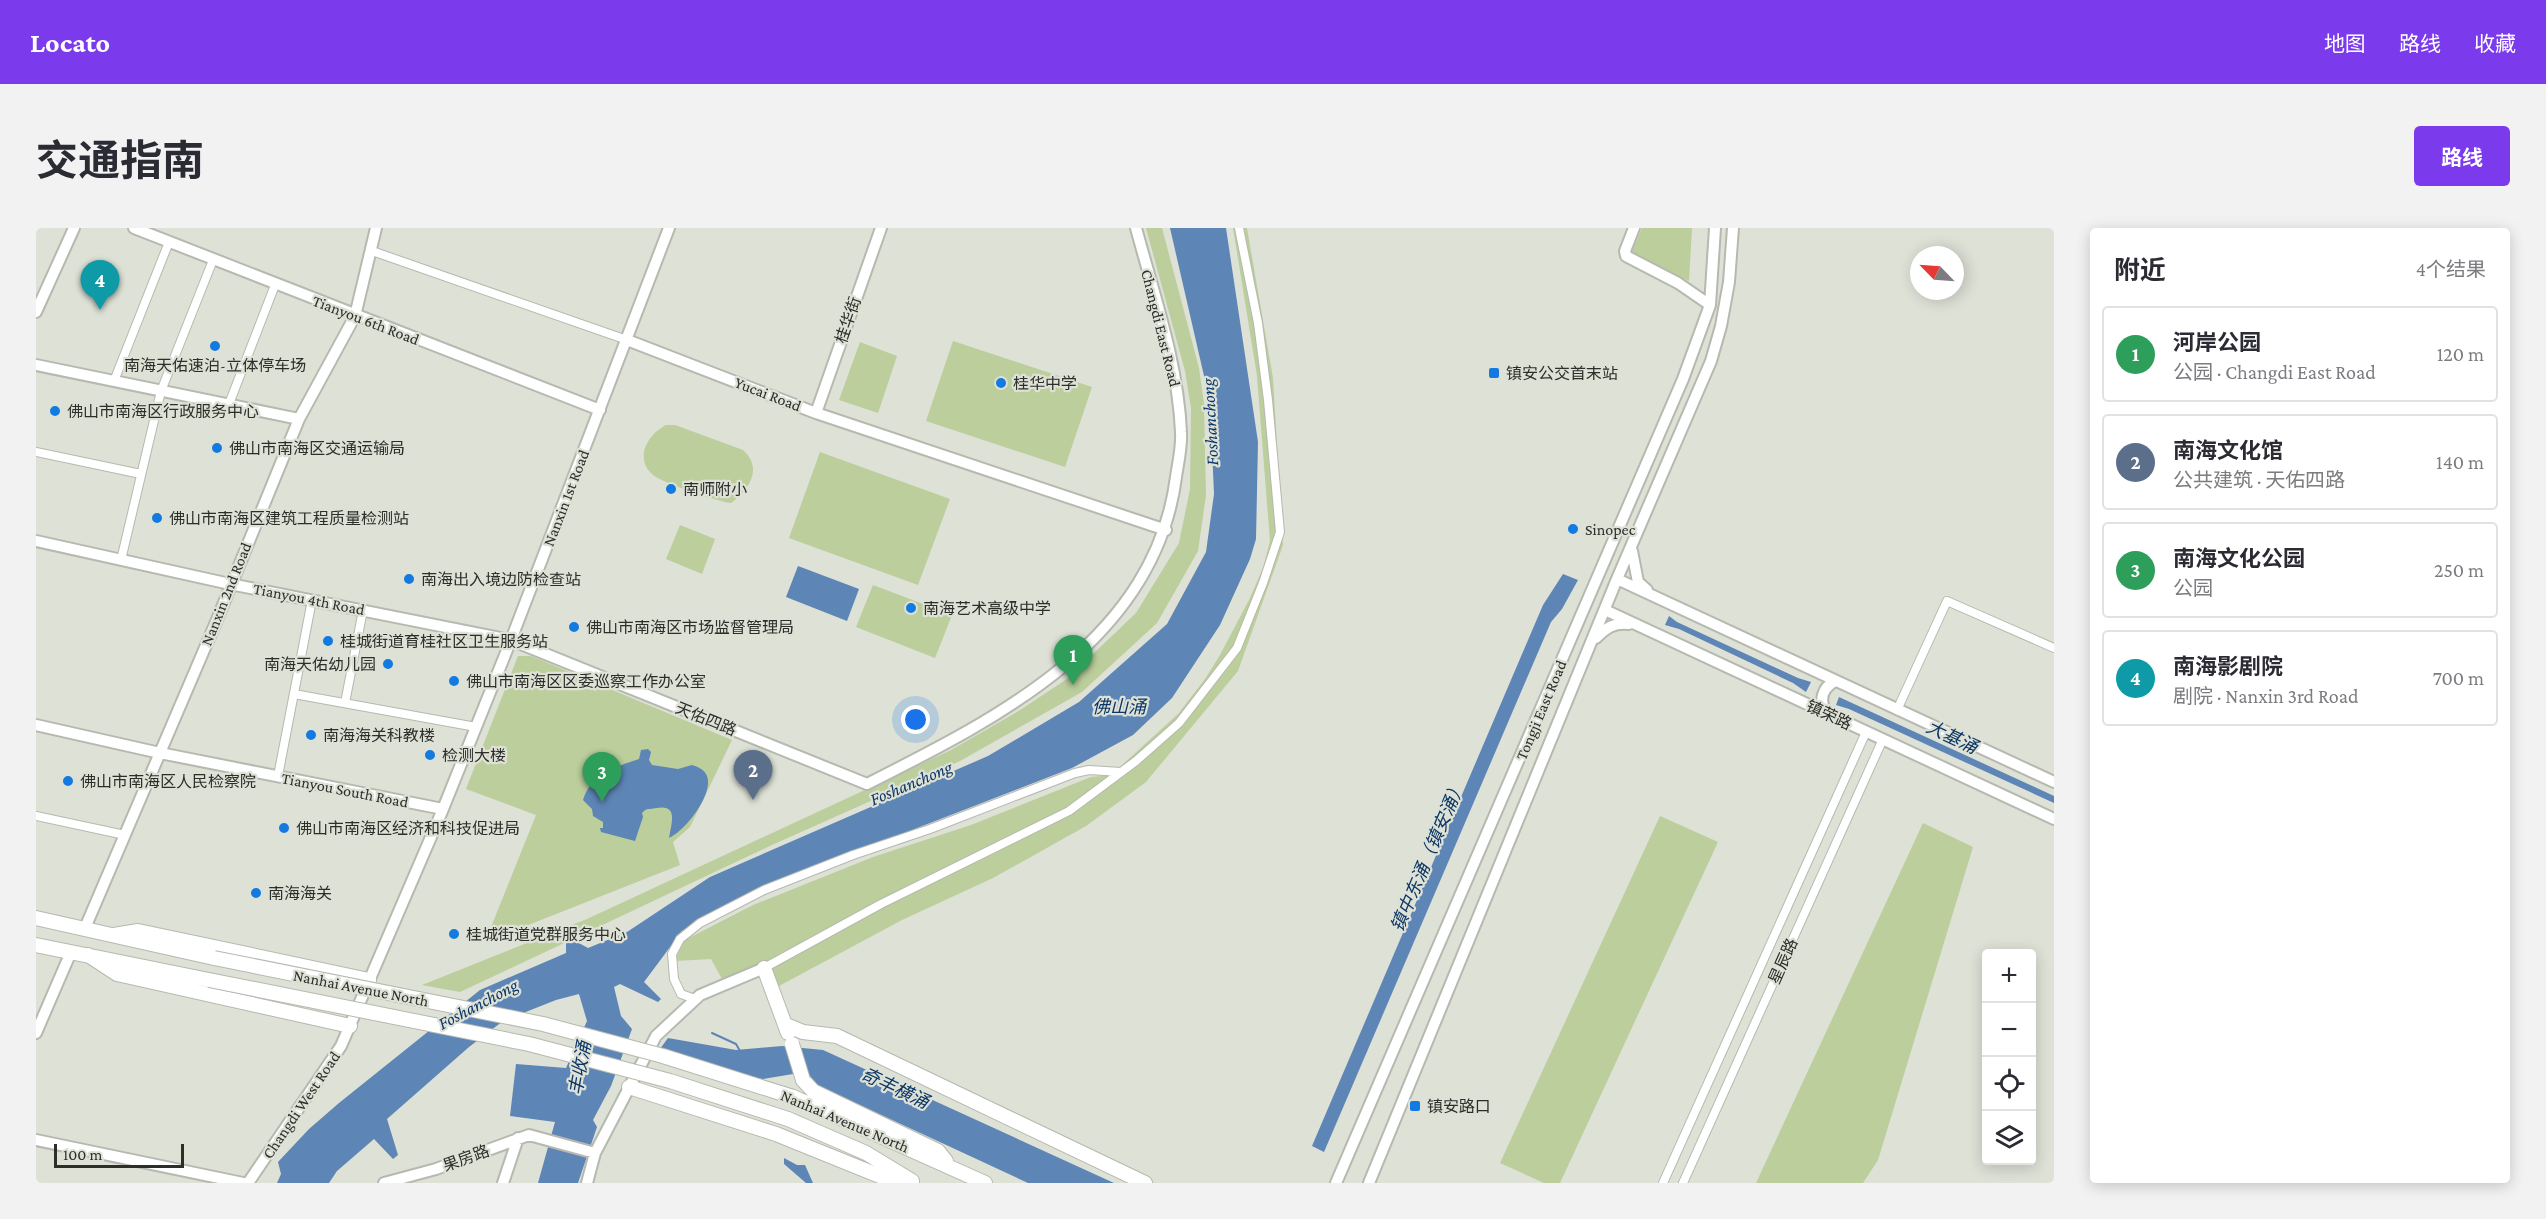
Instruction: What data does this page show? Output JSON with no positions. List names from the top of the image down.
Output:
{
  "streets": {
    "highway": ["Nanhai Avenue North"],
    "street": [
      "Tianyou 6th Road",
      "桂华街",
      "Changdi East Road",
      "Yucai Road",
      "Nanxin 1st Road",
      "Nanxin 2nd Road",
      "Tianyou 4th Road",
      "Tongji East Road",
      "镇荣路",
      "天佑四路",
      "Tianyou South Road",
      "星辰路",
      "Changdi West Road",
      "果房路"
    ]
  },
  "crossings": [
    ["Tianyou 6th Road", "Nanxin 1st Road"],
    ["Tianyou 6th Road", "Nanxin 2nd Road"],
    ["桂华街", "Yucai Road"],
    ["Changdi East Road", "Yucai Road"],
    ["Changdi East Road", "天佑四路"],
    ["Yucai Road", "Nanxin 1st Road"],
    ["Yucai Road", "Nanxin 2nd Road"],
    ["Nanxin 1st Road", "Tianyou 4th Road"],
    ["Nanxin 1st Road", "天佑四路"],
    ["Nanxin 1st Road", "Tianyou South Road"],
    ["Nanxin 1st Road", "Changdi West Road"],
    ["Nanxin 2nd Road", "Tianyou 4th Road"],
    ["Nanxin 2nd Road", "Tianyou South Road"],
    ["Nanxin 2nd Road", "Nanhai Avenue North"],
    ["Tianyou 4th Road", "天佑四路"],
    ["Tongji East Road", "镇荣路"],
    ["镇荣路", "星辰路"]
  ],
  "water": [
    "Foshanchong",
    "佛山涌",
    "大基涌",
    "镇中东涌（镇安涌）",
    "丰收涌",
    "奇丰横涌"
  ],
  "places": {
    "other": [
      "南海天佑速泊-立体停车场",
      "桂华中学",
      "佛山市南海区行政服务中心",
      "佛山市南海区交通运输局",
      "南师附小",
      "佛山市南海区建筑工程质量检测站",
      "Sinopec",
      "南海出入境边防检查站",
      "南海艺术高级中学",
      "佛山市南海区市场监督管理局",
      "桂城街道育桂社区卫生服务站",
      "南海天佑幼儿园",
      "佛山市南海区区委巡察工作办公室",
      "南海海关科教楼",
      "检测大楼",
      "佛山市南海区人民检察院",
      "佛山市南海区经济和科技促进局",
      "南海海关",
      "桂城街道党群服务中心"
    ],
    "transit": ["镇安公交首末站", "镇安路口"]
  },
  "scale_bar": "100 m",
  "north": "top left",
  "page": {
    "header": "Locato",
    "nav": ["地图", "路线", "收藏"],
    "title": "交通指南",
    "buttons": "路线",
    "heading": ["附近", "4个结果"],
    "pins": [
      "4",
      "1",
      "2",
      "3"
    ],
    "list": [
      {
        "mark": "1",
        "name": "河岸公园",
        "note": "公园 · Changdi East Road",
        "value": "120 m"
      },
      {
        "mark": "2",
        "name": "南海文化馆",
        "note": "公共建筑 · 天佑四路",
        "value": "140 m"
      },
      {
        "mark": "3",
        "name": "南海文化公园",
        "note": "公园",
        "value": "250 m"
      },
      {
        "mark": "4",
        "name": "南海影剧院",
        "note": "剧院 · Nanxin 3rd Road",
        "value": "700 m"
      }
    ],
    "map_buttons": ["+", "−"],
    "scale": "100 m"
  }
}
